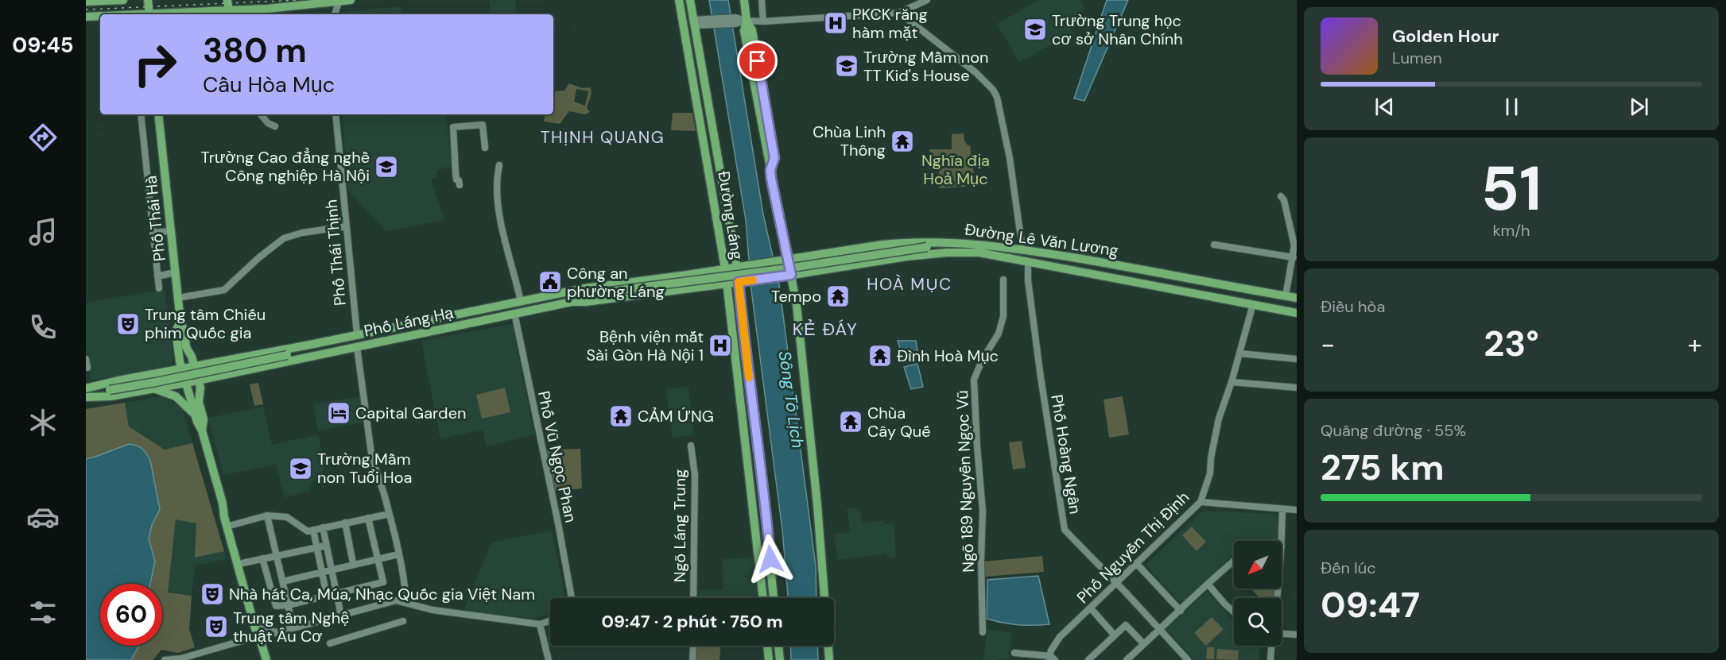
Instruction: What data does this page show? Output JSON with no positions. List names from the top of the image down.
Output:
{
  "streets": {
    "main road": [
      "Đường Láng",
      "Phố Thái Hà",
      "Đường Lê Văn Lương",
      "Phố Láng Hạ"
    ],
    "street": [
      "Phố Thái Thịnh",
      "Phố Hoàng Ngân",
      "Phố Vũ Ngọc Phan",
      "Ngõ 189 Nguyễn Ngọc Vũ",
      "Ngõ Láng Trung",
      "Phố Nguyễn Thị Định"
    ]
  },
  "crossings": [
    ["Đường Láng", "Đường Lê Văn Lương"],
    ["Đường Láng", "Phố Láng Hạ"],
    ["Phố Thái Hà", "Phố Láng Hạ"],
    ["Đường Lê Văn Lương", "Phố Láng Hạ"],
    ["Đường Lê Văn Lương", "Phố Hoàng Ngân"],
    ["Đường Lê Văn Lương", "Phố Nguyễn Thị Định"],
    ["Phố Thái Thịnh", "Phố Láng Hạ"],
    ["Phố Láng Hạ", "Phố Vũ Ngọc Phan"],
    ["Phố Hoàng Ngân", "Phố Nguyễn Thị Định"]
  ],
  "districts": ["THỊNH QUANG", "HOÀ MỤC", "KẺ ĐÁY"],
  "water": ["Sông Tô Lịch"],
  "parks": ["Nghĩa địa Hoả Mục"],
  "places": {
    "hospital": ["PKCK răng hàm mặt", "Bệnh viện mắt Sài Gòn Hà Nội 1"],
    "school or university": [
      "Trường Trung học cơ sở Nhân Chính",
      "Trường Mầm non TT Kid's House",
      "Trường Cao đẳng nghề Công nghiệp Hà Nội",
      "Trường Mầm non Tuổi Hoa"
    ],
    "temple": [
      "Chùa Linh Thông",
      "Tempo",
      "Đình Hoà Mục",
      "CẢM ỨNG",
      "Chùa Cây Quế"
    ],
    "public building": ["Công an phường Láng"],
    "theatre": ["Trung tâm Chiếu phim Quốc gia", "Nhà hát Ca, Múa, Nhạc Quốc gia Việt Nam", "Trung tâm Nghệ thuật Âu Cơ"],
    "hotel": ["Capital Garden"]
  },
  "north": "bottom left",
  "page": {
    "tabs": "09:45",
    "turn": ["380 m", "Cầu Hòa Mục"],
    "song": ["Golden Hour", "Lumen"],
    "tile": [
      ["51", "km/h"],
      "Điều hòa",
      ["Quãng đường · 55%", "275 km"],
      ["Đến lúc", "09:47"]
    ],
    "heat": ["−", "23°", "+"],
    "limit": "60",
    "trip": "09:47 · 2 phút · 750 m"
  }
}
